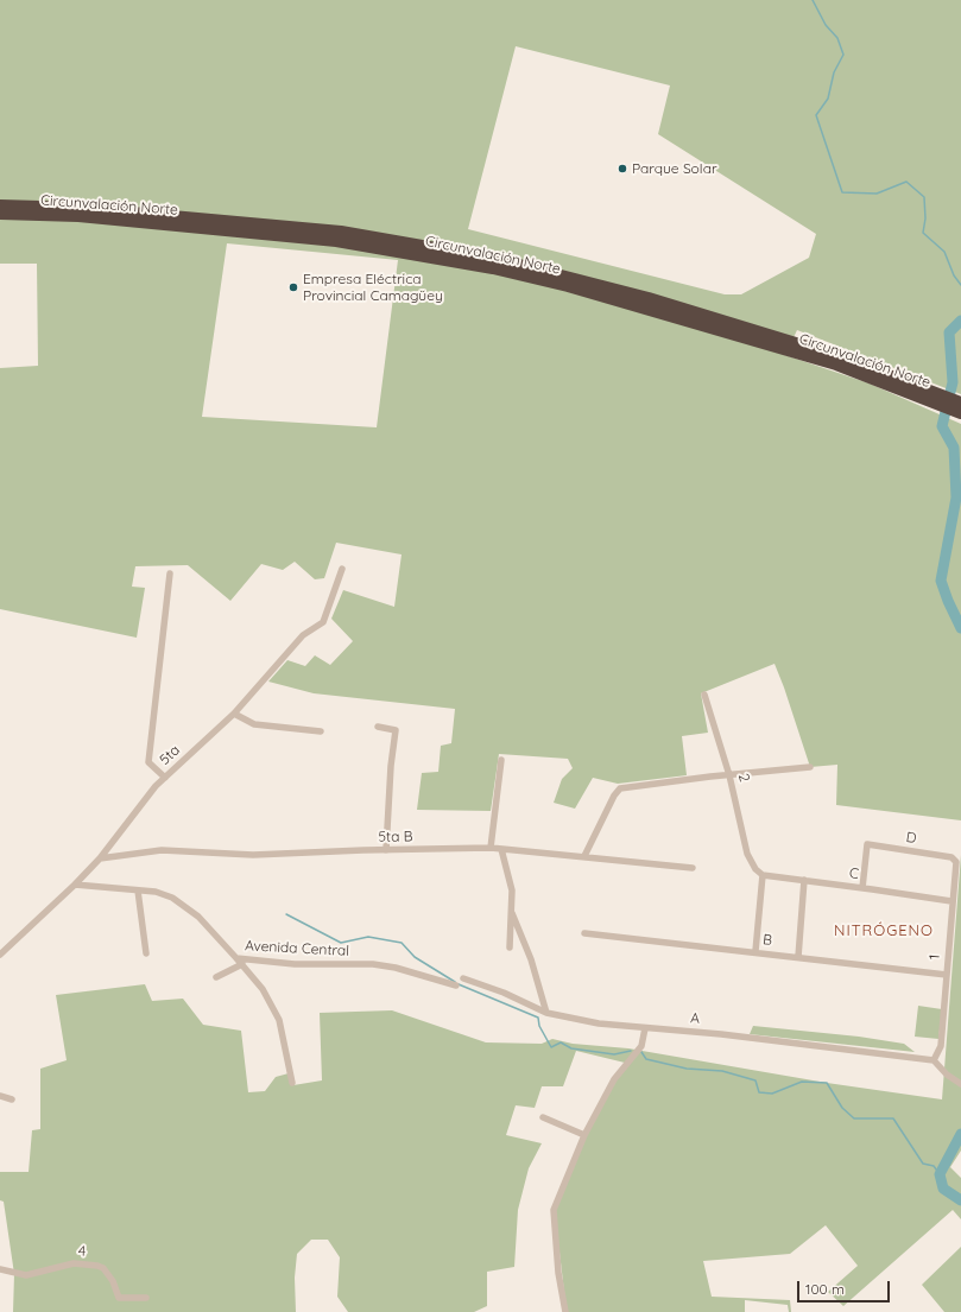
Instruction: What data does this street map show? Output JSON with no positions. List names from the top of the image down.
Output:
{
  "streets": {
    "highway": ["Circunvalación Norte"],
    "street": [
      "5ta",
      "2",
      "5ta B",
      "D",
      "C",
      "B",
      "Avenida Central",
      "1",
      "A",
      "4"
    ]
  },
  "crossings": [
    ["5ta", "5ta B"],
    ["5ta", "Avenida Central"],
    ["2", "C"],
    ["D", "C"],
    ["D", "1"],
    ["C", "1"],
    ["B", "1"],
    ["1", "A"]
  ],
  "districts": ["NITRÓGENO"],
  "places": ["Parque Solar", "Empresa Eléctrica Provincial Camagüey"],
  "scale_bar": "100 m"
}
